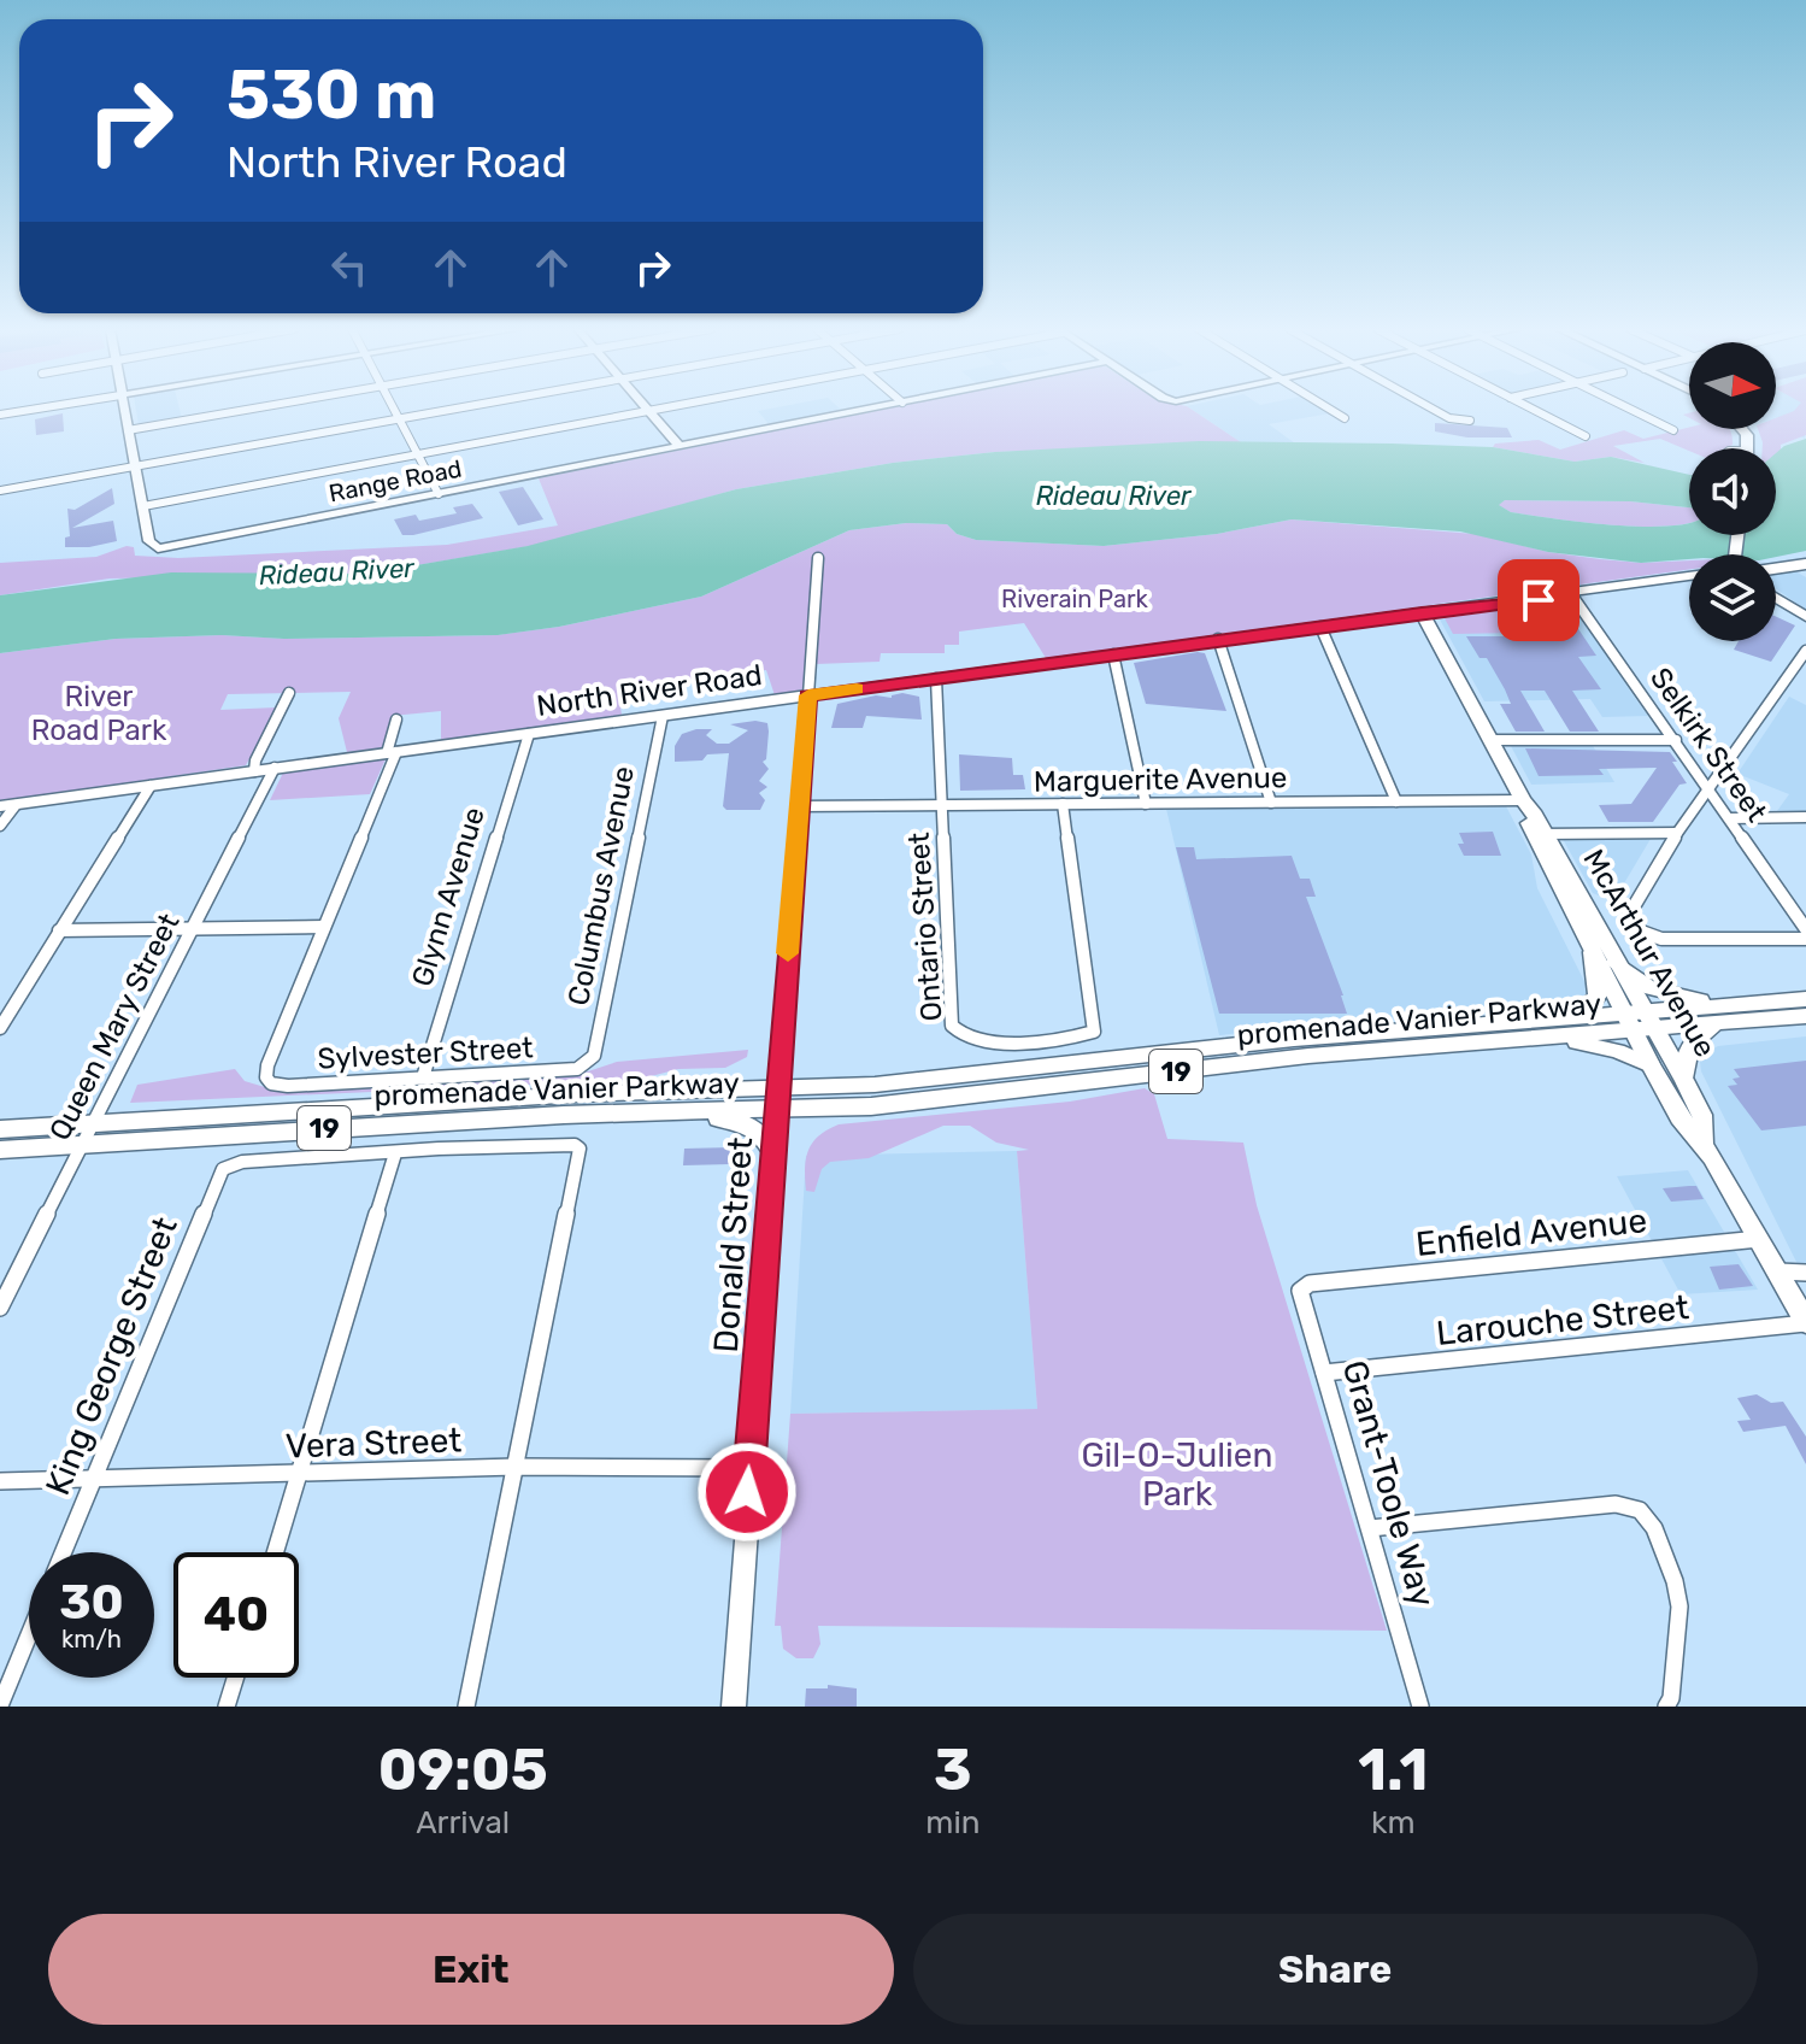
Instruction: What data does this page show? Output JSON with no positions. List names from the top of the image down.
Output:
{
  "streets": {
    "main road": [
      "North River Road",
      "McArthur Avenue",
      "promenade Vanier Parkway",
      "19"
    ],
    "street": [
      "Range Road",
      "Selkirk Street",
      "Marguerite Avenue",
      "Columbus Avenue",
      "Glynn Avenue",
      "Ontario Street",
      "Queen Mary Street",
      "Sylvester Street",
      "Enfield Avenue",
      "Donald Street",
      "Larouche Street",
      "King George Street",
      "Vera Street",
      "Grant-Toole Way"
    ]
  },
  "crossings": [
    ["North River Road", "Selkirk Street"],
    ["North River Road", "Columbus Avenue"],
    ["North River Road", "Glynn Avenue"],
    ["North River Road", "Ontario Street"],
    ["North River Road", "McArthur Avenue"],
    ["North River Road", "Queen Mary Street"],
    ["North River Road", "Donald Street"],
    ["Marguerite Avenue", "Ontario Street"],
    ["Marguerite Avenue", "McArthur Avenue"],
    ["Marguerite Avenue", "Donald Street"],
    ["Columbus Avenue", "Sylvester Street"],
    ["Glynn Avenue", "Sylvester Street"],
    ["McArthur Avenue", "promenade Vanier Parkway"],
    ["McArthur Avenue", "19"],
    ["McArthur Avenue", "Enfield Avenue"],
    ["McArthur Avenue", "Larouche Street"],
    ["promenade Vanier Parkway", "Queen Mary Street"],
    ["promenade Vanier Parkway", "19"],
    ["promenade Vanier Parkway", "Donald Street"],
    ["Queen Mary Street", "19"],
    ["19", "Donald Street"],
    ["Enfield Avenue", "Grant-Toole Way"],
    ["Donald Street", "Vera Street"],
    ["Larouche Street", "Grant-Toole Way"],
    ["King George Street", "Vera Street"]
  ],
  "water": ["Rideau River"],
  "parks": ["Riverain Park", "River Road Park", "Gil-O-Julien Park"],
  "north": "right",
  "page": {
    "turn": ["530 m", "North River Road"],
    "speed": "30 km/h",
    "limit": "40",
    "eta": [
      "09:05",
      "Arrival",
      "3",
      "min",
      "1.1",
      "km"
    ],
    "buttons": ["Exit", "Share"]
  }
}
